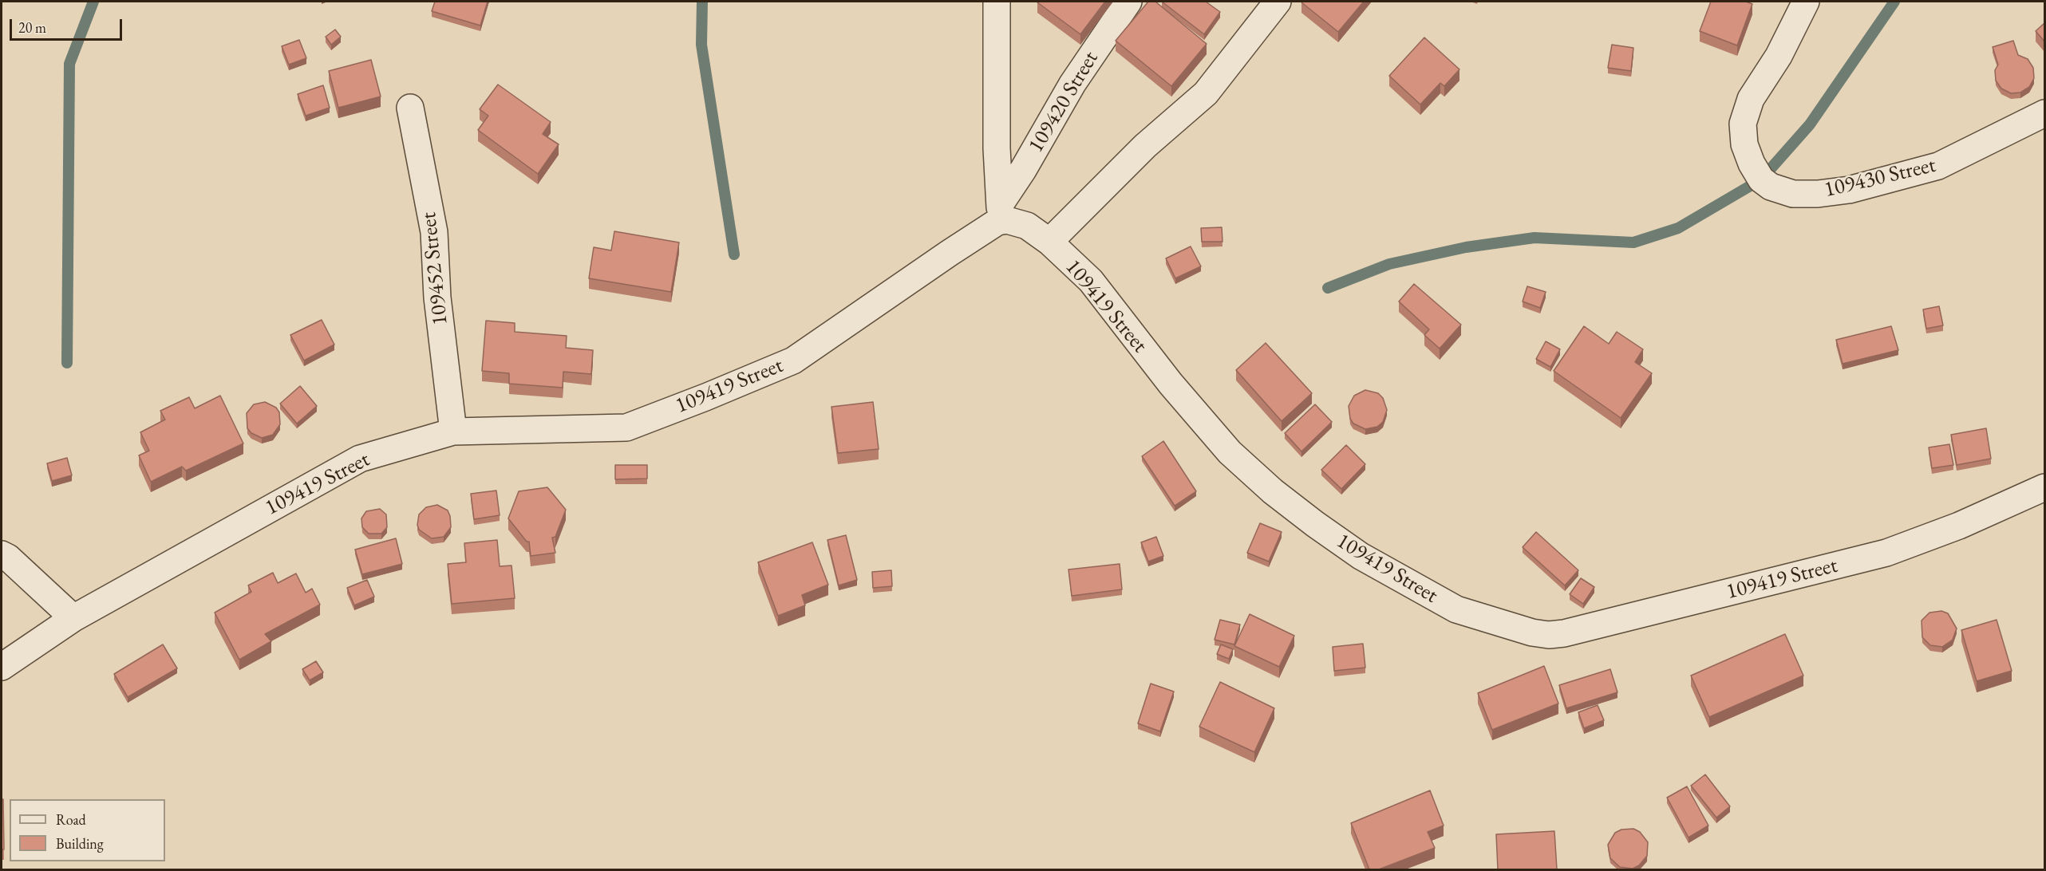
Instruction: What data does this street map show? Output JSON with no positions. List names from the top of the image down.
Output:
{
  "streets": {
    "street": [
      "109420 Street",
      "109430 Street",
      "109452 Street",
      "109419 Street"
    ]
  },
  "crossings": [
    ["109420 Street", "109419 Street"],
    ["109452 Street", "109419 Street"]
  ],
  "legend": ["Road", "Building"],
  "scale_bar": "20 m"
}
